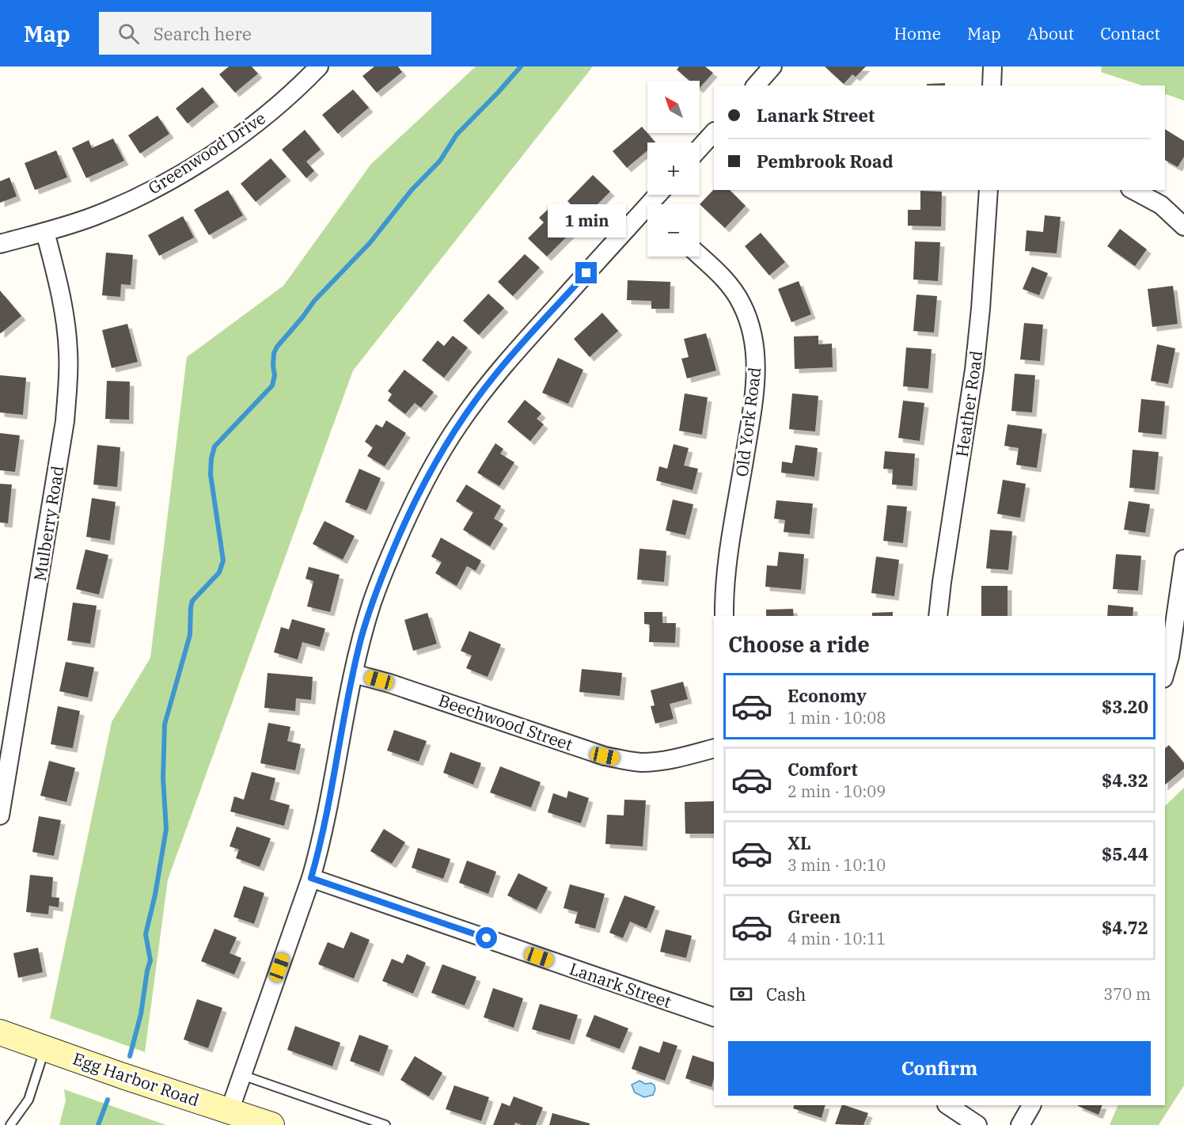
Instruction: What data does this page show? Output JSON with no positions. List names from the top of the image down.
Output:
{
  "streets": {
    "main road": ["Egg Harbor Road"],
    "street": [
      "Greenwood Drive",
      "Heather Road",
      "Old York Road",
      "Mulberry Road",
      "Beechwood Street",
      "Lanark Street"
    ]
  },
  "crossings": [
    ["Greenwood Drive", "Mulberry Road"]
  ],
  "north": "top left",
  "page": {
    "header": "Map",
    "search": "Search here",
    "nav": [
      "Home",
      "Map",
      "About",
      "Contact"
    ],
    "map_buttons": ["+", "−"],
    "banner": ["Lanark Street", "Pembrook Road"],
    "bubble": "1 min",
    "heading": "Choose a ride",
    "list": [
      {
        "name": "Economy",
        "note": "1 min · 10:08",
        "value": "$3.20"
      },
      {
        "name": "Comfort",
        "note": "2 min · 10:09",
        "value": "$4.32"
      },
      {
        "name": "XL",
        "note": "3 min · 10:10",
        "value": "$5.44"
      },
      {
        "name": "Green",
        "note": "4 min · 10:11",
        "value": "$4.72"
      }
    ],
    "pay": ["Cash", "370 m"],
    "buttons": "Confirm"
  }
}
